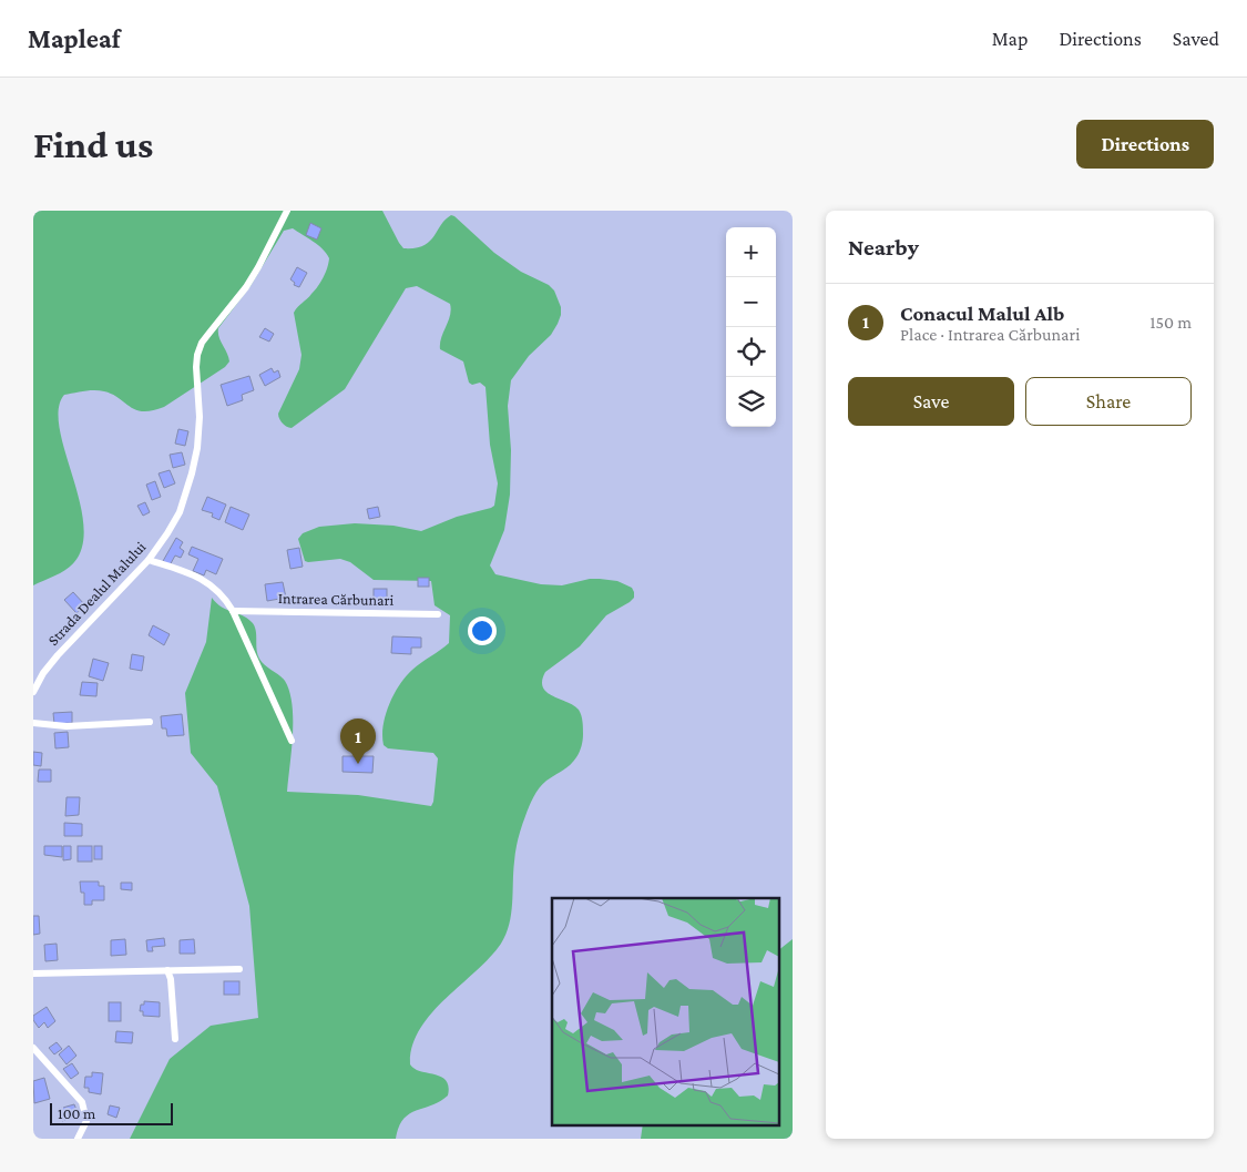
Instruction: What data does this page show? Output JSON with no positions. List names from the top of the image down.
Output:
{
  "streets": {
    "street": ["Strada Dealul Malului", "Intrarea Cărbunari"]
  },
  "scale_bar": "100 m",
  "page": {
    "header": "Mapleaf",
    "nav": ["Map", "Directions", "Saved"],
    "buttons": [
      "Directions",
      ["Save", "Share"]
    ],
    "title": "Find us",
    "heading": "Nearby",
    "map_buttons": ["+", "−"],
    "list": [
      {
        "mark": "1",
        "name": "Conacul Malul Alb",
        "note": "Place · Intrarea Cărbunari",
        "value": "150 m"
      }
    ],
    "pins": "1",
    "scale": "100 m"
  }
}
